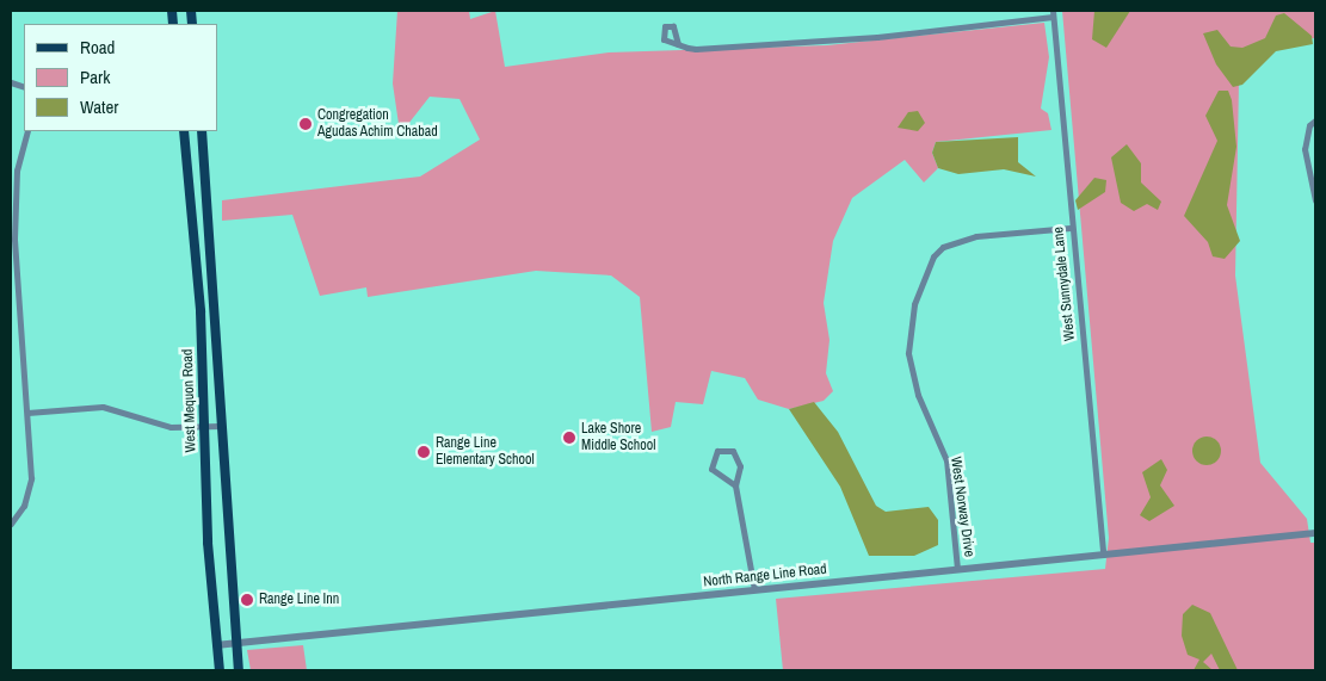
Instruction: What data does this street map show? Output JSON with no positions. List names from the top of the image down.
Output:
{
  "streets": {
    "main road": ["West Mequon Road"],
    "street": ["West Sunnydale Lane", "West Norway Drive", "North Range Line Road"]
  },
  "crossings": [
    ["West Sunnydale Lane", "West Norway Drive"],
    ["West Sunnydale Lane", "North Range Line Road"],
    ["West Mequon Road", "North Range Line Road"],
    ["West Norway Drive", "North Range Line Road"]
  ],
  "places": [
    "Congregation Agudas Achim Chabad",
    "Lake Shore Middle School",
    "Range Line Elementary School",
    "Range Line Inn"
  ],
  "legend": ["Road", "Park", "Water"]
}
